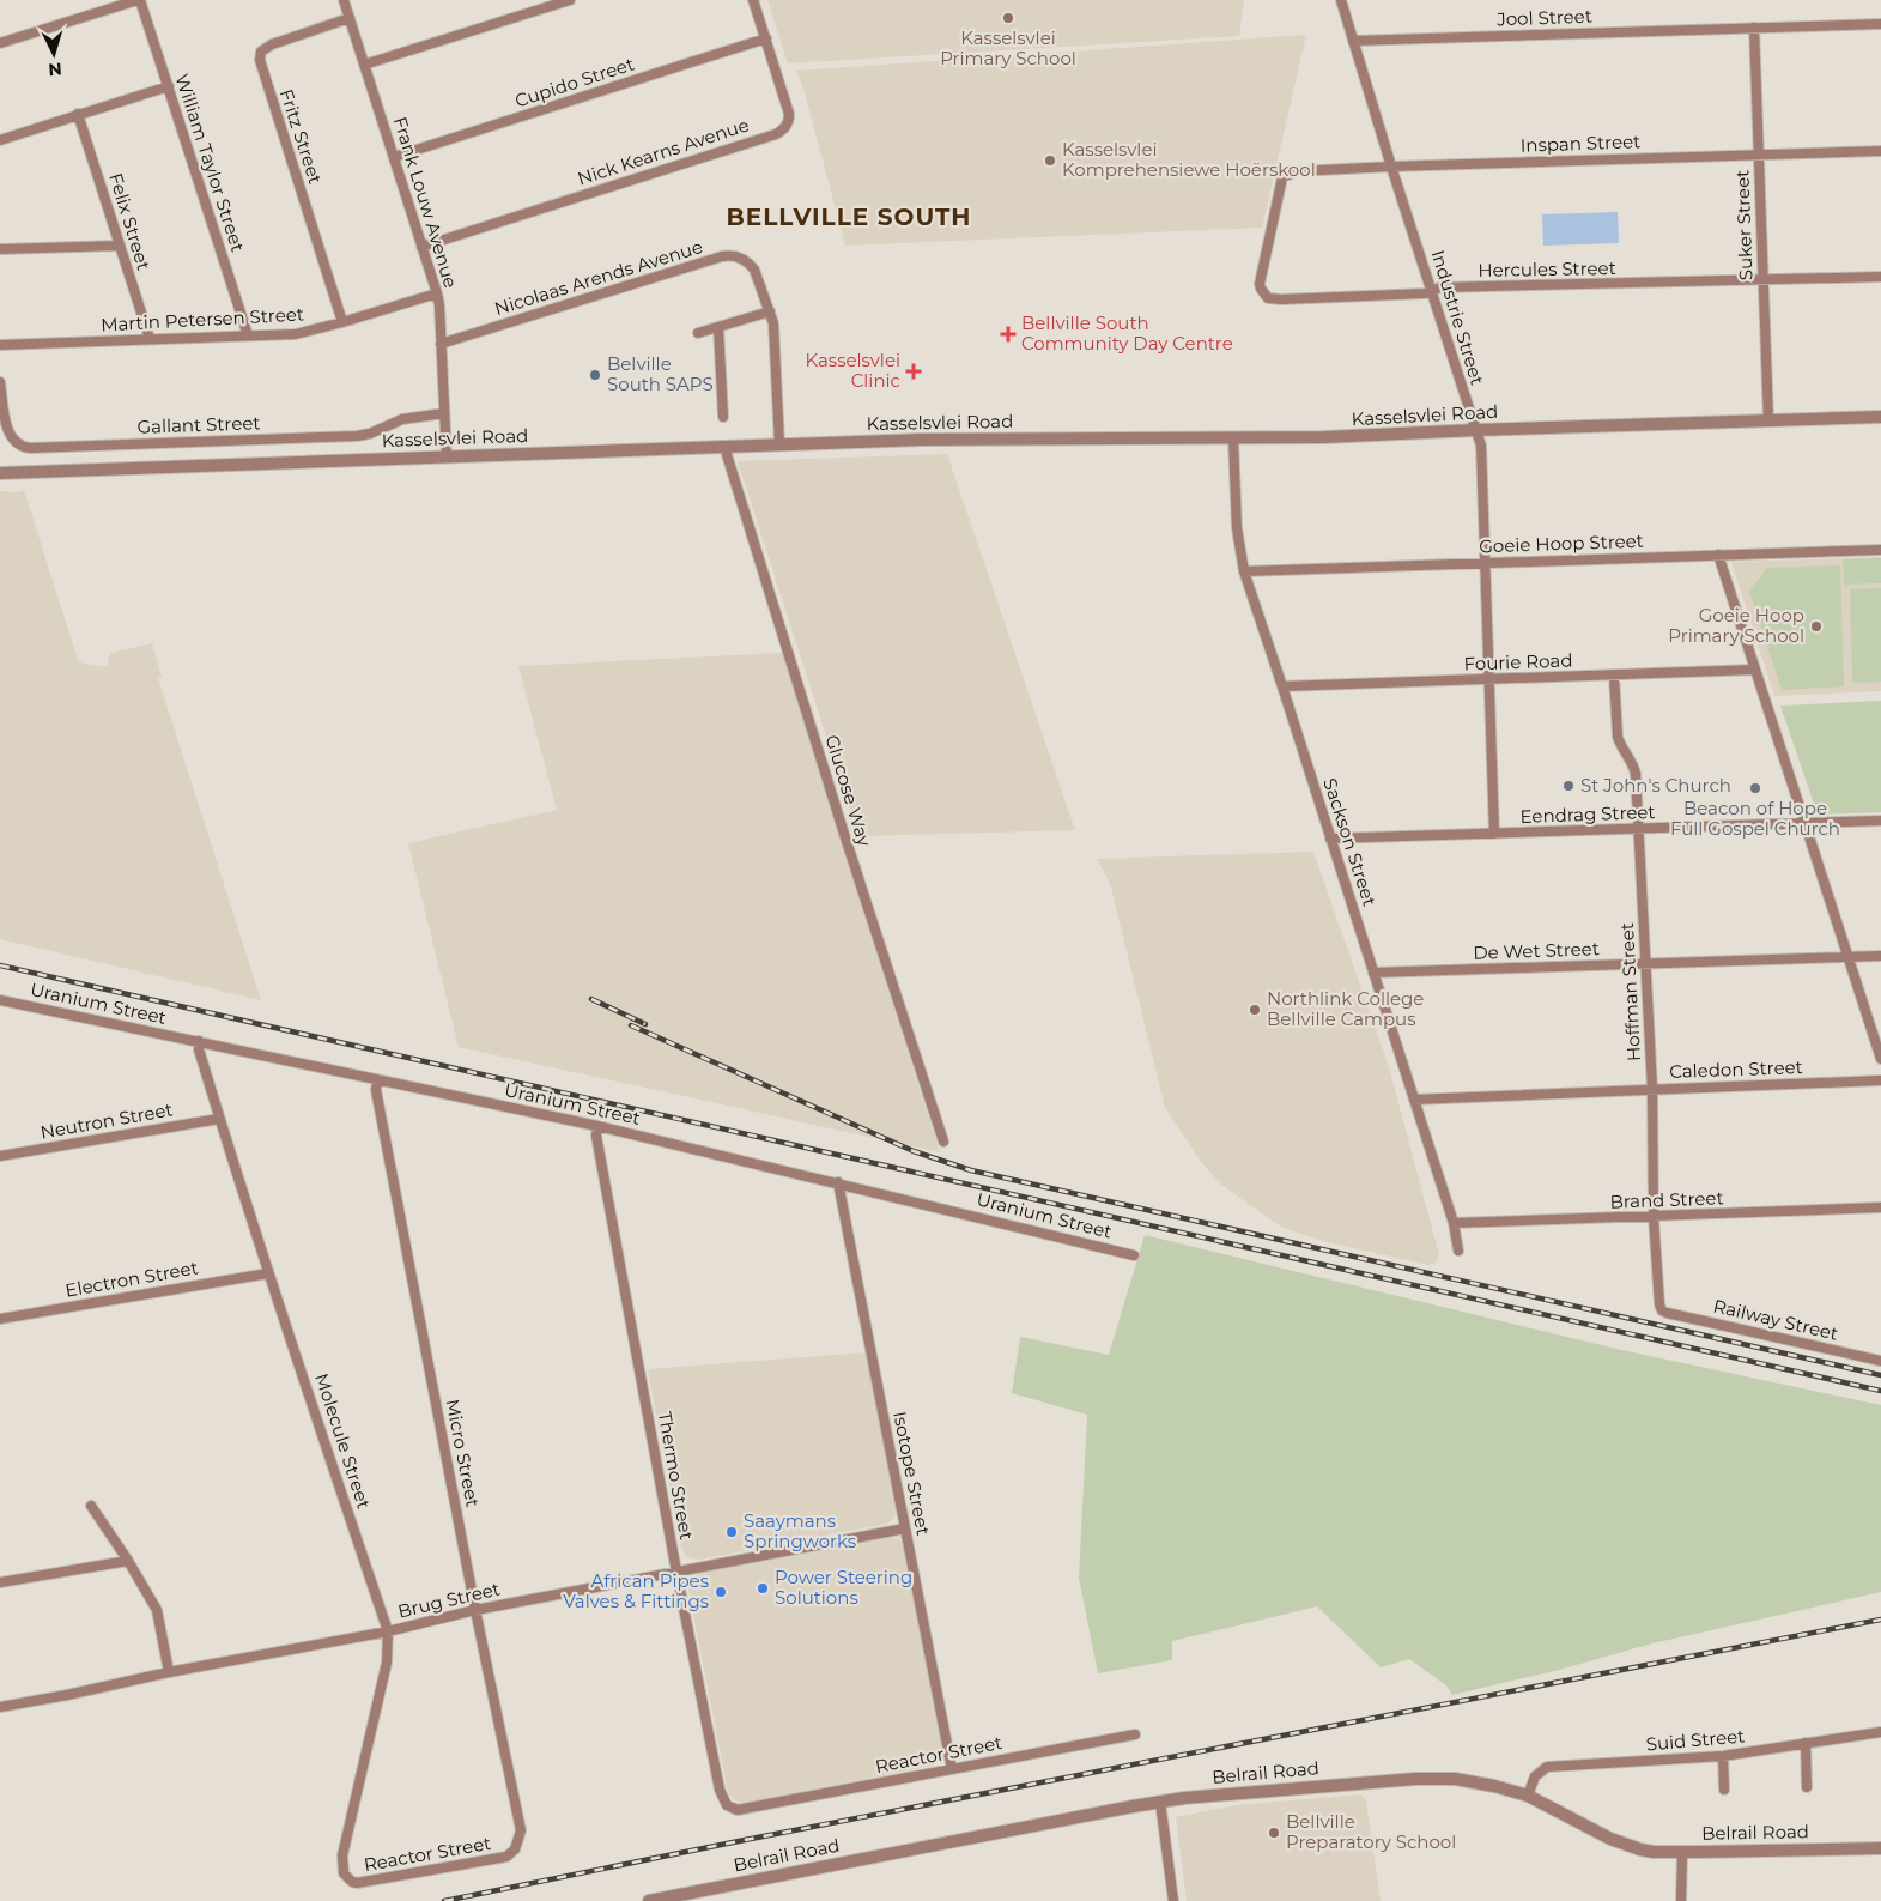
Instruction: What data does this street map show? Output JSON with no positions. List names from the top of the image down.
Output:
{
  "streets": {
    "street": [
      "Jool Street",
      "Cupido Street",
      "Fritz Street",
      "Inspan Street",
      "Nick Kearns Avenue",
      "William Taylor Street",
      "Frank Louw Avenue",
      "Felix Street",
      "Suker Street",
      "Hercules Street",
      "Nicolaas Arends Avenue",
      "Industrie Street",
      "Martin Petersen Street",
      "Kasselsvlei Road",
      "Gallant Street",
      "Goeie Hoop Street",
      "Fourie Road",
      "Glucose Way",
      "Eendrag Street",
      "Sackson Street",
      "De Wet Street",
      "Hoffman Street",
      "Uranium Street",
      "Caledon Street",
      "Neutron Street",
      "Brand Street",
      "Electron Street",
      "Railway Street",
      "Molecule Street",
      "Micro Street",
      "Isotope Street",
      "Thermo Street",
      "Brug Street",
      "Suid Street",
      "Reactor Street",
      "Belrail Road"
    ]
  },
  "crossings": [
    ["Jool Street", "Suker Street"],
    ["Jool Street", "Industrie Street"],
    ["Cupido Street", "Nick Kearns Avenue"],
    ["Cupido Street", "Frank Louw Avenue"],
    ["Fritz Street", "Frank Louw Avenue"],
    ["Fritz Street", "Martin Petersen Street"],
    ["Inspan Street", "Suker Street"],
    ["Inspan Street", "Hercules Street"],
    ["Inspan Street", "Industrie Street"],
    ["Nick Kearns Avenue", "Frank Louw Avenue"],
    ["William Taylor Street", "Martin Petersen Street"],
    ["Frank Louw Avenue", "Nicolaas Arends Avenue"],
    ["Frank Louw Avenue", "Martin Petersen Street"],
    ["Frank Louw Avenue", "Kasselsvlei Road"],
    ["Frank Louw Avenue", "Gallant Street"],
    ["Felix Street", "Martin Petersen Street"],
    ["Suker Street", "Hercules Street"],
    ["Suker Street", "Kasselsvlei Road"],
    ["Hercules Street", "Industrie Street"],
    ["Nicolaas Arends Avenue", "Kasselsvlei Road"],
    ["Industrie Street", "Kasselsvlei Road"],
    ["Industrie Street", "Goeie Hoop Street"],
    ["Industrie Street", "Fourie Road"],
    ["Industrie Street", "Eendrag Street"],
    ["Kasselsvlei Road", "Glucose Way"],
    ["Kasselsvlei Road", "Sackson Street"],
    ["Goeie Hoop Street", "Sackson Street"],
    ["Fourie Road", "Sackson Street"],
    ["Fourie Road", "Hoffman Street"],
    ["Eendrag Street", "Sackson Street"],
    ["Eendrag Street", "Hoffman Street"],
    ["Sackson Street", "De Wet Street"],
    ["Sackson Street", "Caledon Street"],
    ["Sackson Street", "Brand Street"],
    ["De Wet Street", "Hoffman Street"],
    ["Hoffman Street", "Caledon Street"],
    ["Hoffman Street", "Brand Street"],
    ["Hoffman Street", "Railway Street"],
    ["Uranium Street", "Molecule Street"],
    ["Uranium Street", "Micro Street"],
    ["Uranium Street", "Isotope Street"],
    ["Uranium Street", "Thermo Street"],
    ["Neutron Street", "Molecule Street"],
    ["Electron Street", "Molecule Street"],
    ["Molecule Street", "Brug Street"],
    ["Molecule Street", "Reactor Street"],
    ["Micro Street", "Brug Street"],
    ["Micro Street", "Reactor Street"],
    ["Isotope Street", "Brug Street"],
    ["Isotope Street", "Reactor Street"],
    ["Thermo Street", "Brug Street"],
    ["Thermo Street", "Reactor Street"],
    ["Suid Street", "Belrail Road"]
  ],
  "districts": ["BELLVILLE SOUTH"],
  "places": {
    "other": [
      "Kasselsvlei Primary School",
      "Kasselsvlei Komprehensiewe Hoërskool",
      "Belville South SAPS",
      "Goeie Hoop Primary School",
      "St John's Church",
      "Beacon of Hope Full Gospel Church",
      "Northlink College Bellville Campus",
      "Saaymans Springworks",
      "Power Steering Solutions",
      "African Pipes Valves & Fittings",
      "Bellville Preparatory School"
    ],
    "health": ["Bellville South Community Day Centre", "Kasselsvlei Clinic"]
  },
  "north": "bottom"
}
